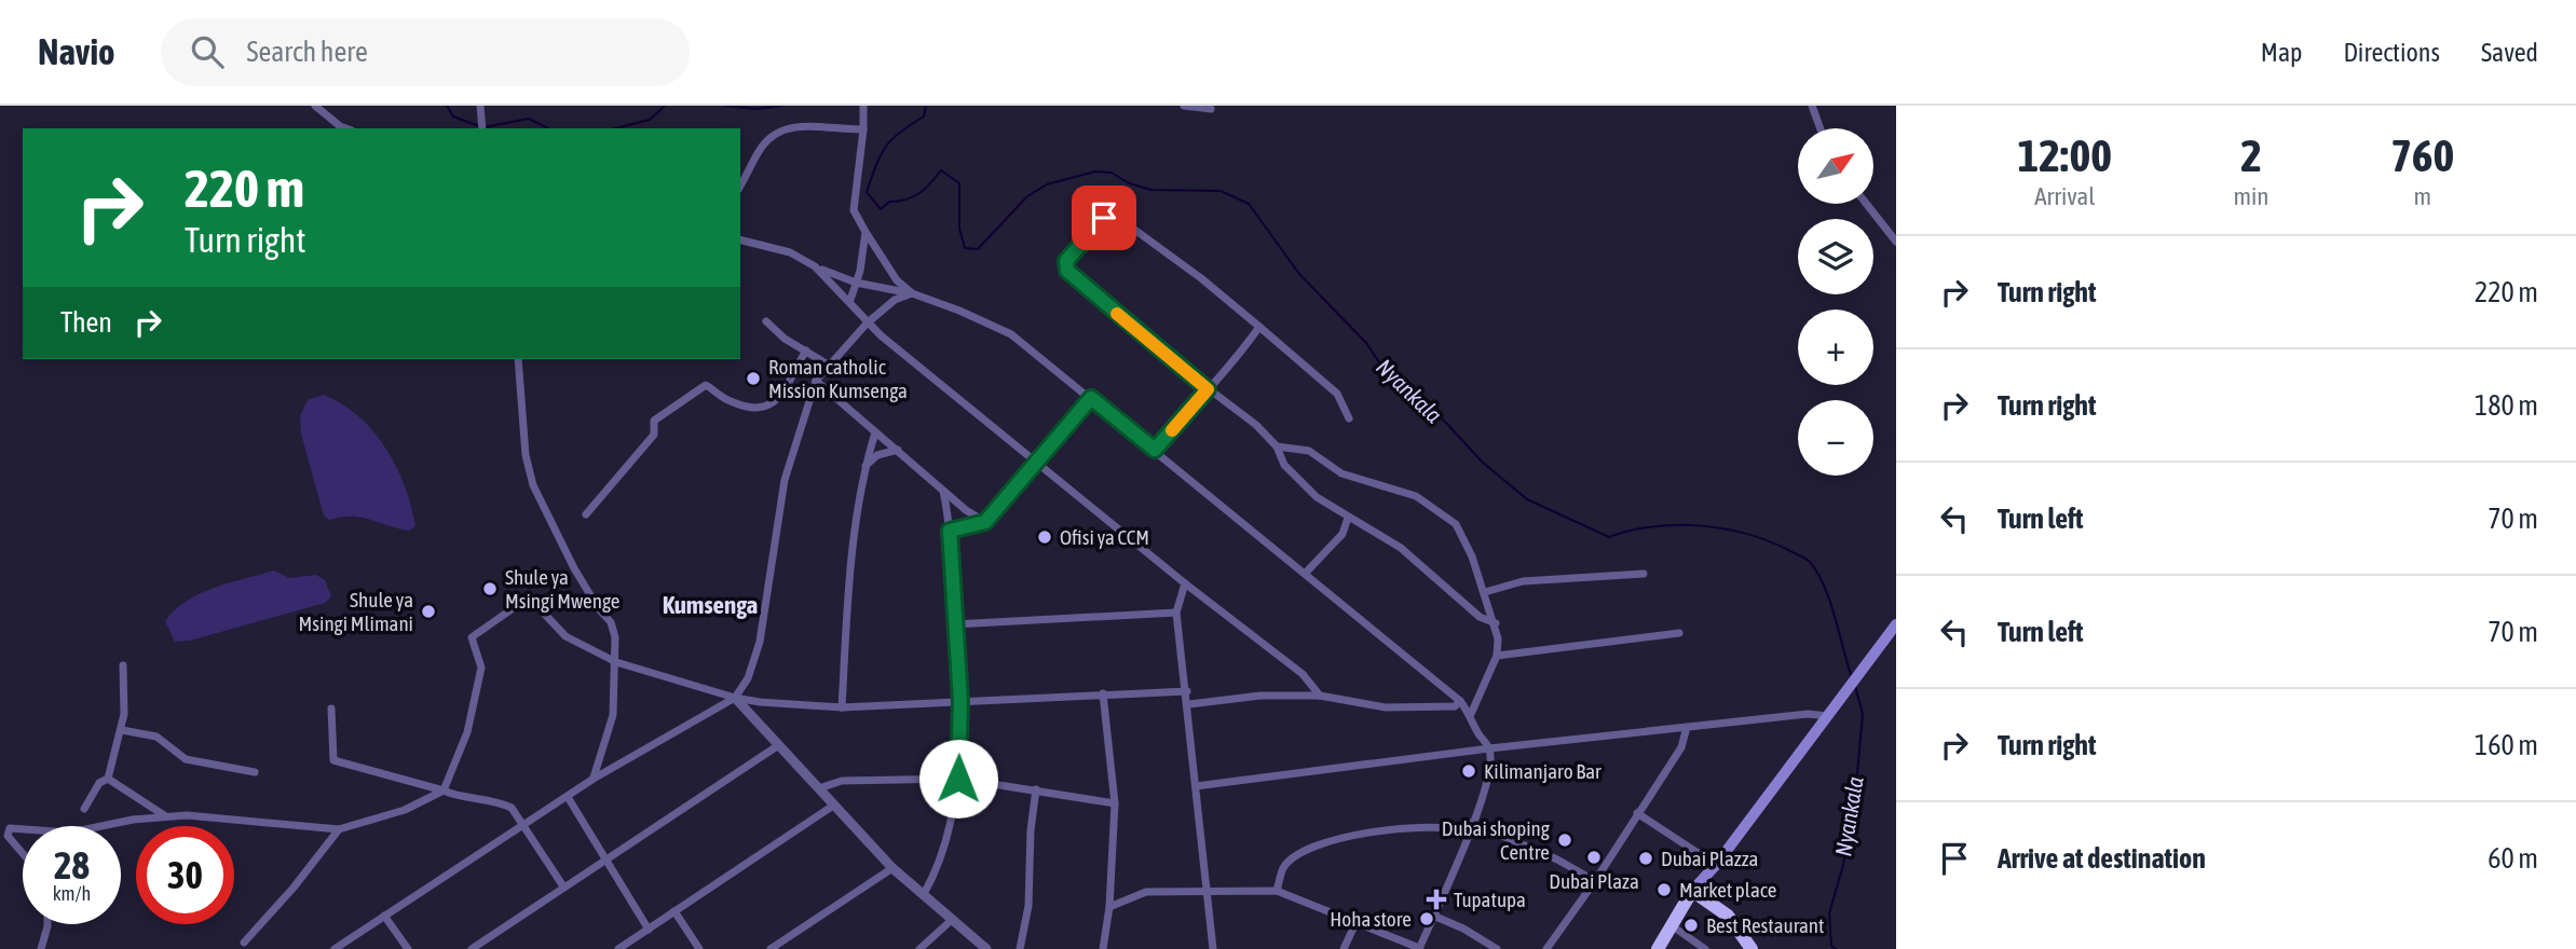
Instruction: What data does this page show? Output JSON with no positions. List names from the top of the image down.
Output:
{
  "districts": ["Kumsenga"],
  "water": ["Nyankala"],
  "places": {
    "other": [
      "Roman catholic Mission Kumsenga",
      "Ofisi ya CCM",
      "Shule ya Msingi Mwenge",
      "Shule ya Msingi Mlimani",
      "Kilimanjaro Bar",
      "Dubai shoping Centre",
      "Dubai Plaza",
      "Dubai Plazza",
      "Market place",
      "Hoha store",
      "Best Restaurant"
    ],
    "health": ["Tupatupa"]
  },
  "north": "top right",
  "page": {
    "header": "Navio",
    "search": "Search here",
    "nav": ["Map", "Directions", "Saved"],
    "eta": [
      "12:00",
      "Arrival",
      "2",
      "min",
      "760",
      "m"
    ],
    "map_buttons": ["+", "−"],
    "turn": ["220 m", "Turn right"],
    "list": [
      {
        "name": "Turn right",
        "value": "220 m"
      },
      {
        "name": "Turn right",
        "value": "180 m"
      },
      {
        "name": "Turn left",
        "value": "70 m"
      },
      {
        "name": "Turn left",
        "value": "70 m"
      },
      {
        "name": "Turn right",
        "value": "160 m"
      },
      {
        "name": "Arrive at destination",
        "value": "60 m"
      }
    ],
    "then": "Then",
    "speed": "28 km/h",
    "limit": "30"
  }
}
